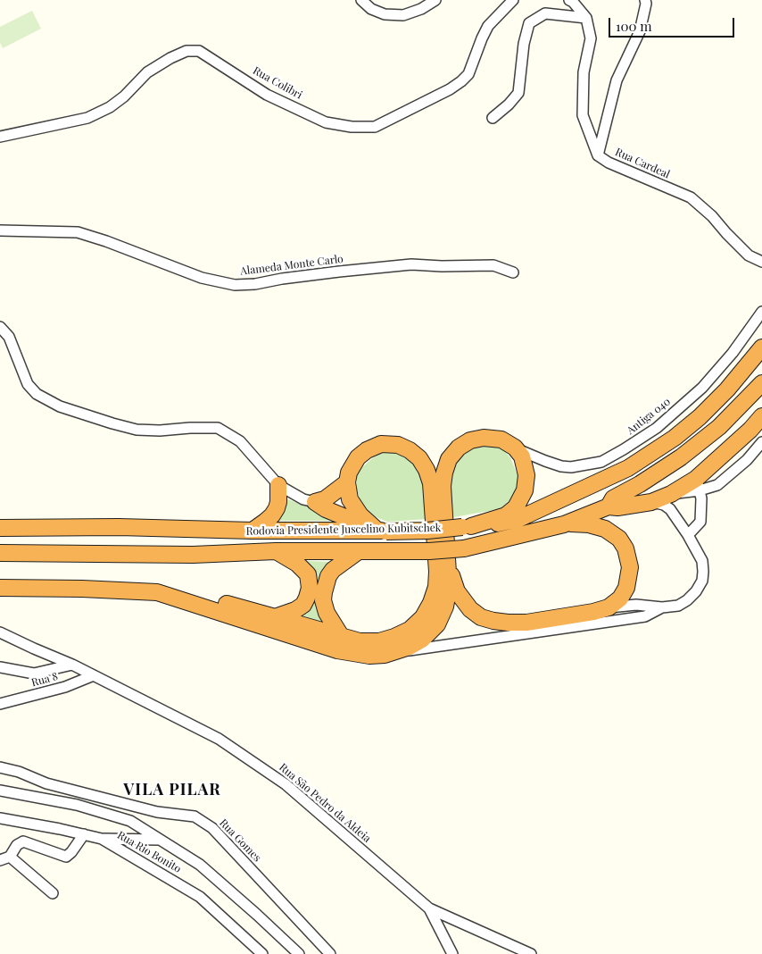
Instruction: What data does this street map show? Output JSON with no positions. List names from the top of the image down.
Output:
{
  "streets": {
    "highway": ["Rodovia Presidente Juscelino Kubitschek"],
    "street": [
      "Rua Colibri",
      "Rua Cardeal",
      "Alameda Monte Carlo",
      "Antiga 040",
      "Rua 8",
      "Rua São Pedro da Aldeia",
      "Rua Gomes",
      "Rua Rio Bonito"
    ]
  },
  "crossings": [
    ["Rua 8", "Rua São Pedro da Aldeia"]
  ],
  "districts": ["VILA PILAR"],
  "scale_bar": "100 m"
}
